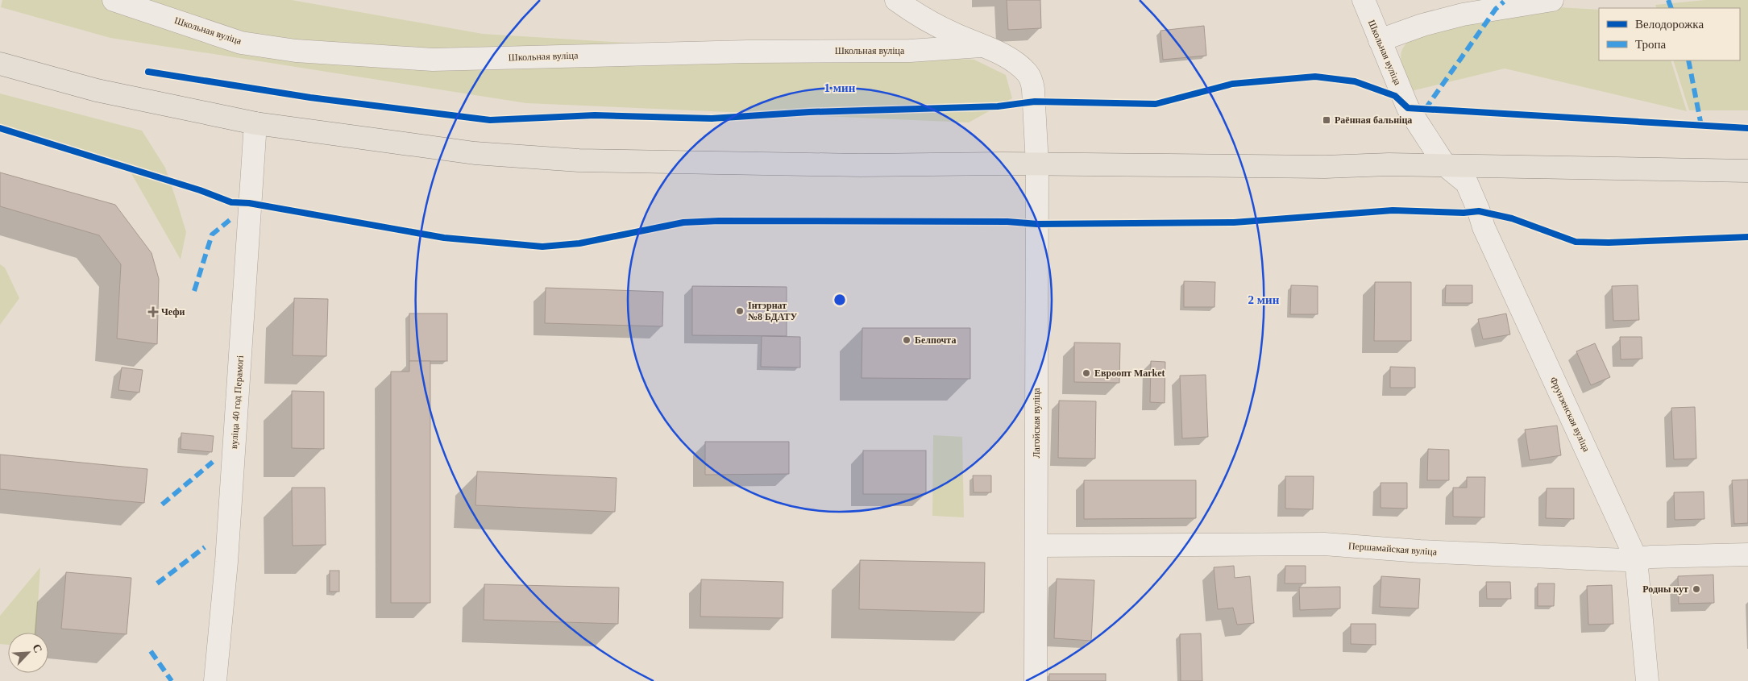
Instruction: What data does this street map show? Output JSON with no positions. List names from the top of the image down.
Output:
{
  "streets": {
    "street": [
      "Школьная вуліца",
      "вуліца 40 год Перамогі",
      "Фрунзенская вуліца",
      "Лагойская вуліца",
      "Першамайская вуліца"
    ]
  },
  "crossings": [
    ["Школьная вуліца", "Фрунзенская вуліца"],
    ["Школьная вуліца", "Лагойская вуліца"],
    ["Фрунзенская вуліца", "Першамайская вуліца"],
    ["Лагойская вуліца", "Першамайская вуліца"]
  ],
  "places": {
    "transit": ["Раённая бальніца"],
    "other": [
      "Інтэрнат №8 БДАТУ",
      "Белпочта",
      "Евроопт Market",
      "Родны кут"
    ],
    "health": ["Чефи"]
  },
  "legend": ["Велодорожка", "Тропа"],
  "north": "top right",
  "rings": ["1 мин", "2 мин"]
}
